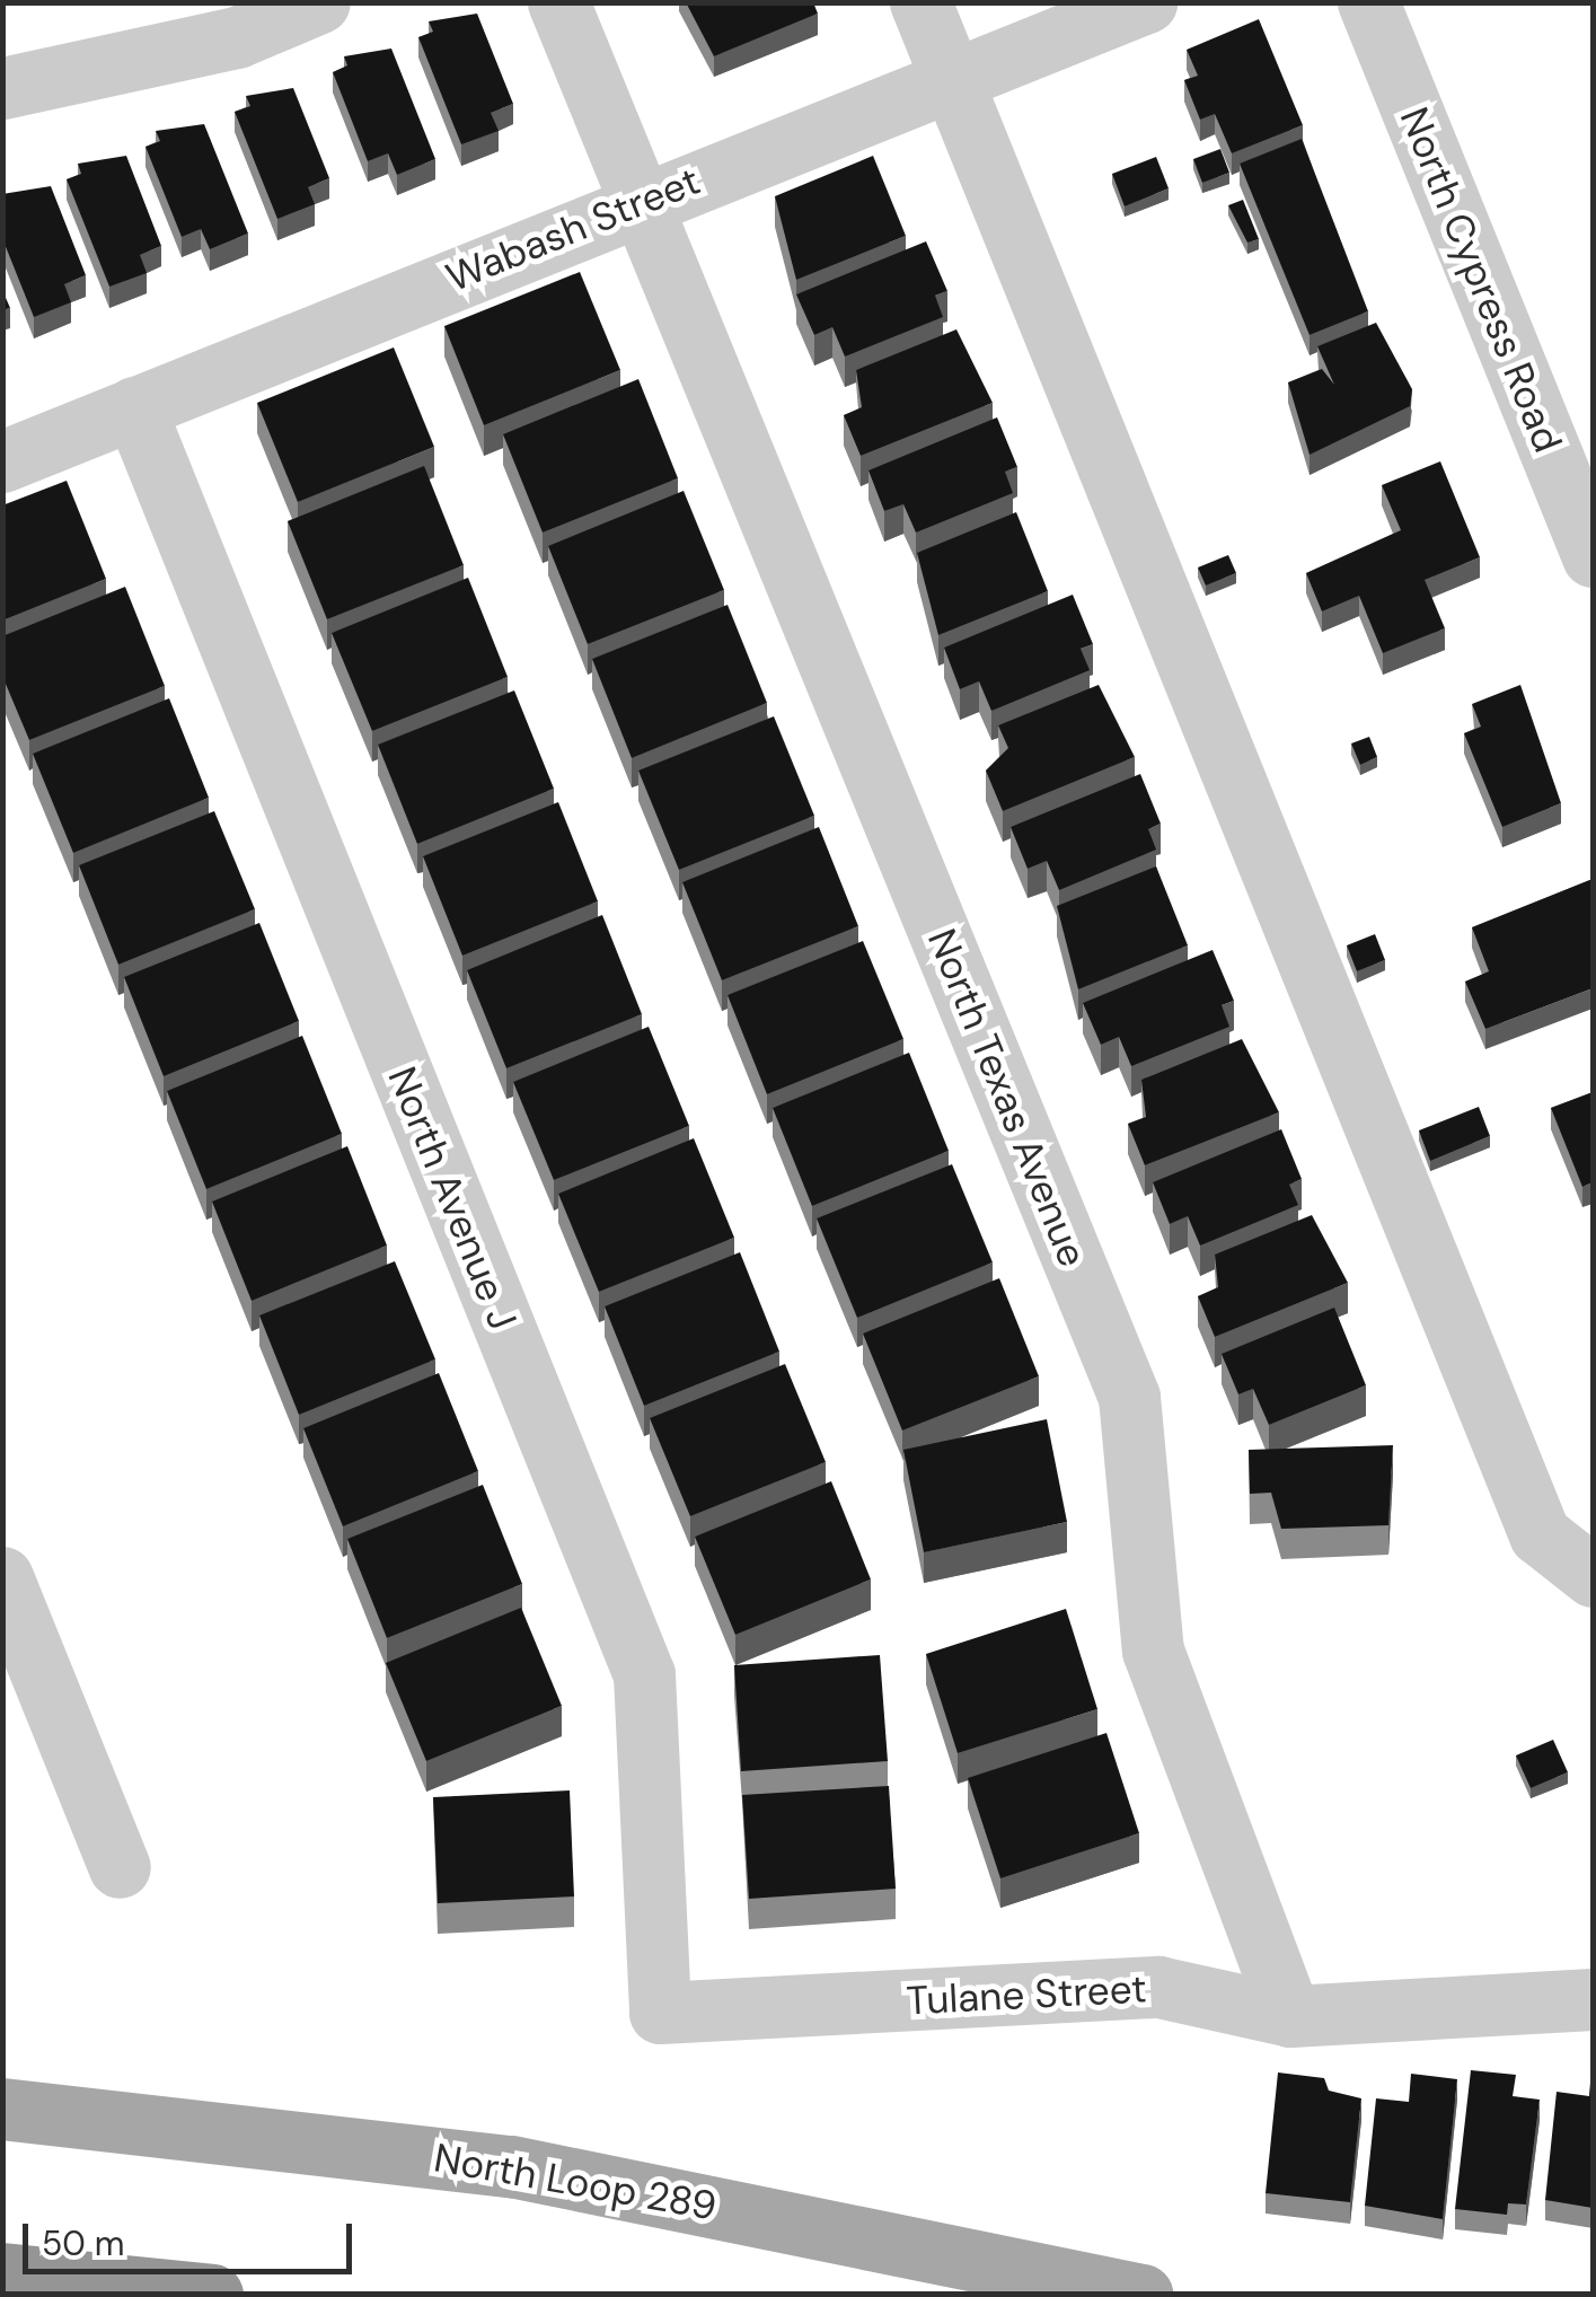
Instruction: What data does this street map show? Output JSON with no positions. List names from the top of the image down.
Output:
{
  "streets": {
    "main road": ["North Loop 289"],
    "street": [
      "Wabash Street",
      "North Cypress Road",
      "North Texas Avenue",
      "North Avenue J",
      "Tulane Street"
    ]
  },
  "crossings": [
    ["Wabash Street", "North Texas Avenue"],
    ["Wabash Street", "North Avenue J"],
    ["North Texas Avenue", "Tulane Street"],
    ["North Avenue J", "Tulane Street"]
  ],
  "scale_bar": "50 m"
}
